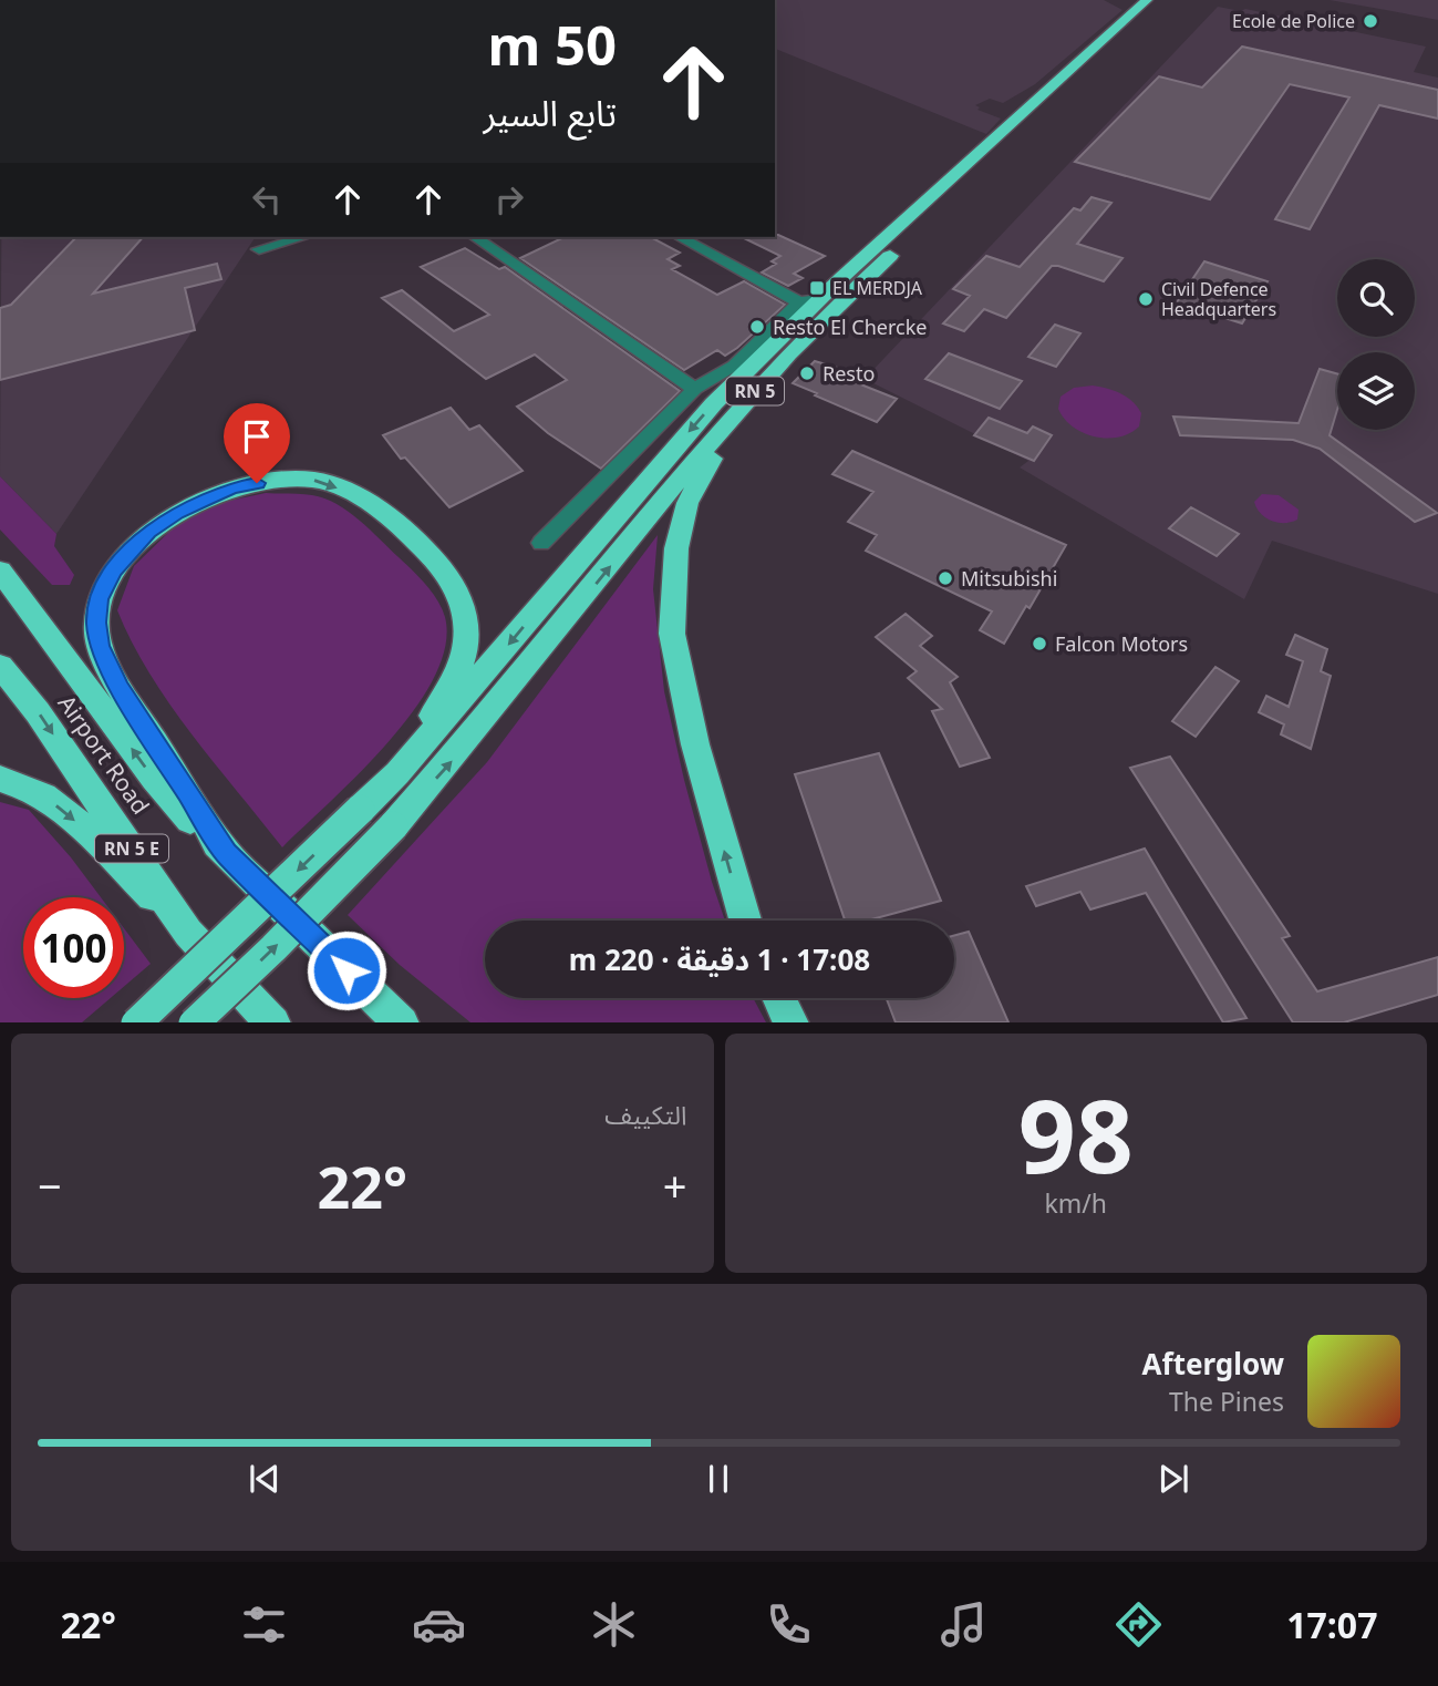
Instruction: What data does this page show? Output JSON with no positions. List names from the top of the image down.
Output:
{
  "streets": {
    "highway": ["RN 5", "Airport Road", "RN 5 E"]
  },
  "places": {
    "other": [
      "Ecole de Police",
      "Civil Defence Headquarters",
      "Resto El Chercke",
      "Resto",
      "Mitsubishi",
      "Falcon Motors"
    ],
    "transit": ["EL MERDJA"]
  },
  "page": {
    "turn": ["50 m", "تابع السير"],
    "limit": "100",
    "trip": "17:08 · 1 دقيقة · 220 m",
    "tile": [
      ["98", "km/h"],
      "التكييف"
    ],
    "heat": ["−", "22°", "+"],
    "song": ["Afterglow", "The Pines"],
    "tabs": ["17:07", "22°"]
  }
}
